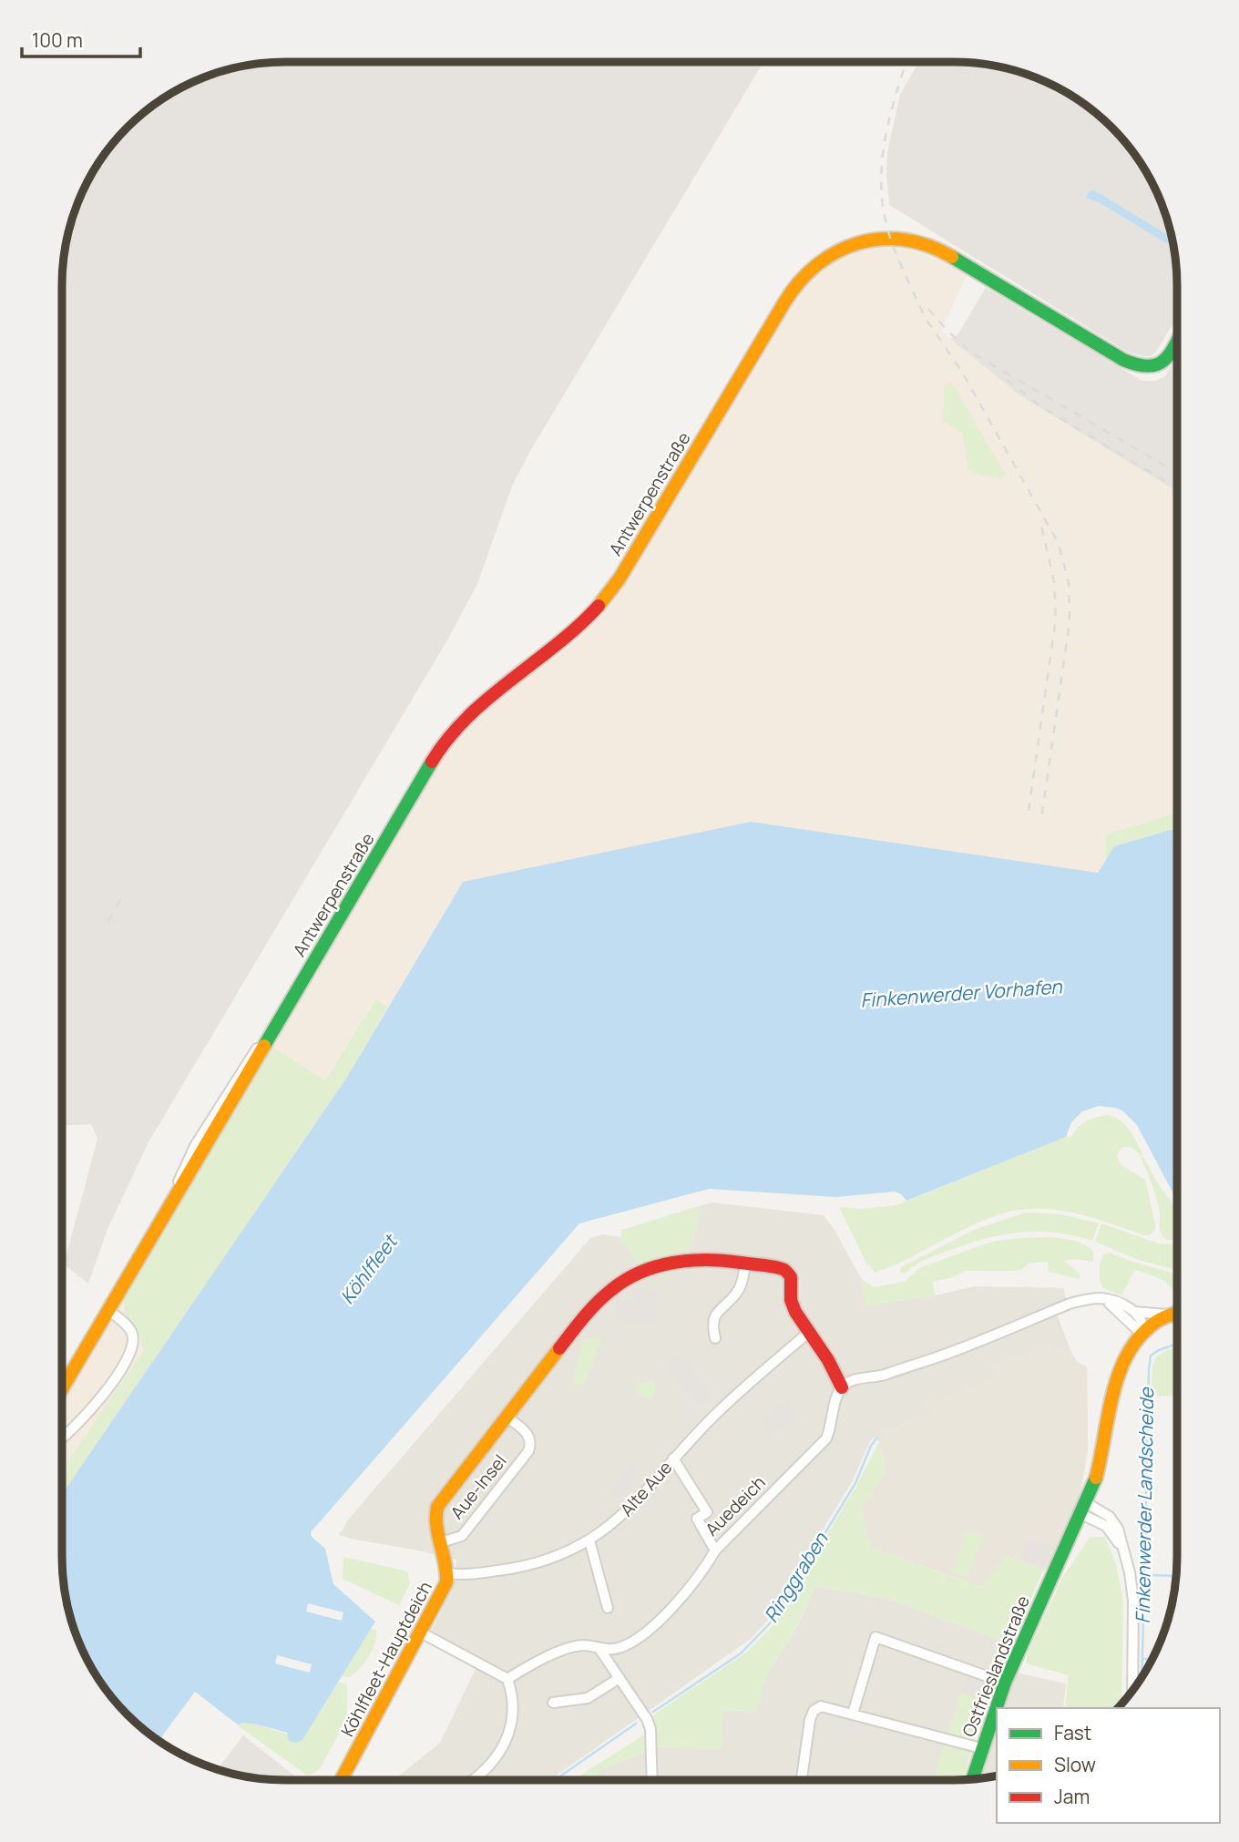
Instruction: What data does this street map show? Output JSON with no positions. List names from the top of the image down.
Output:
{
  "streets": {
    "street": [
      "Antwerpenstraße",
      "Aue-Insel",
      "Alte Aue",
      "Auedeich",
      "Köhlfleet-Hauptdeich",
      "Ostfrieslandstraße"
    ]
  },
  "crossings": [
    ["Aue-Insel", "Köhlfleet-Hauptdeich"],
    ["Alte Aue", "Köhlfleet-Hauptdeich"]
  ],
  "water": [
    "Finkenwerder Vorhafen",
    "Köhlfleet",
    "Finkenwerder Landscheide",
    "Ringgraben"
  ],
  "legend": ["Fast", "Slow", "Jam"],
  "scale_bar": "100 m"
}
